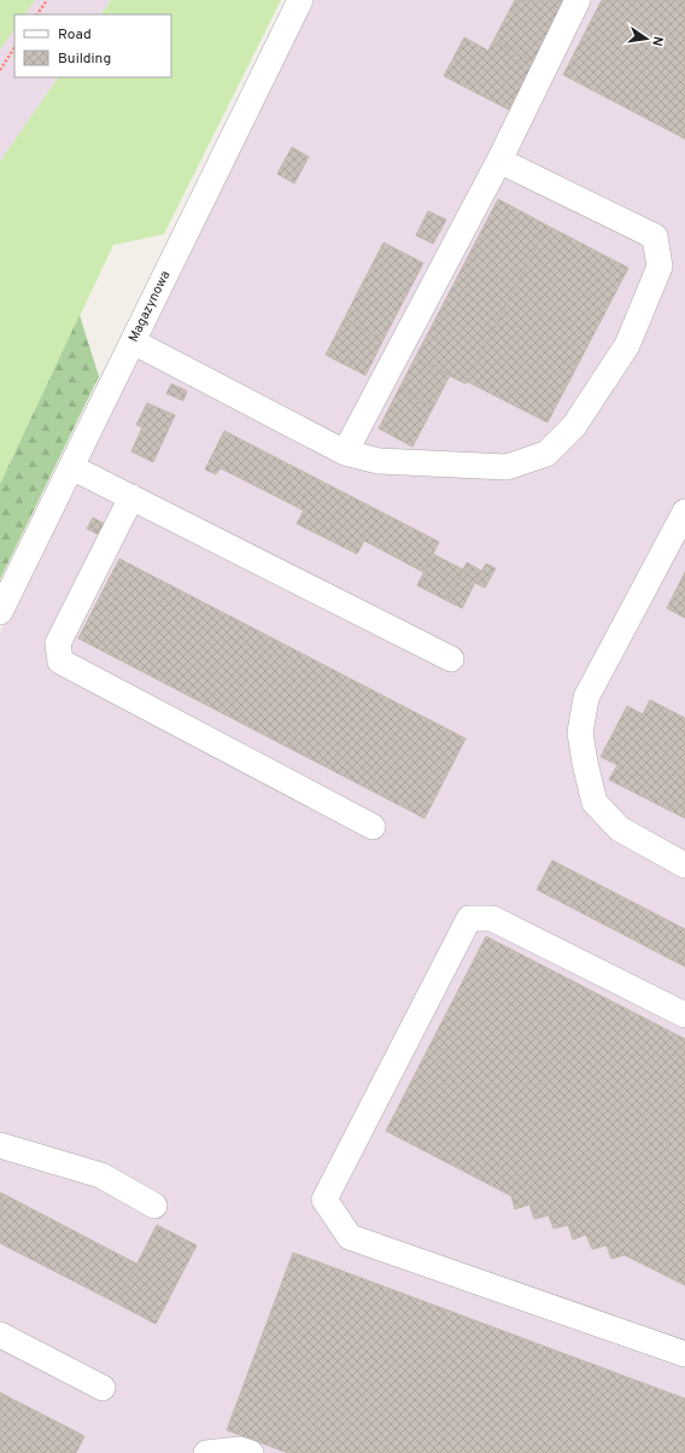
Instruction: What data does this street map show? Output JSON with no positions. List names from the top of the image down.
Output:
{
  "streets": {
    "street": ["Magazynowa"]
  },
  "legend": ["Road", "Building"],
  "north": "right"
}
